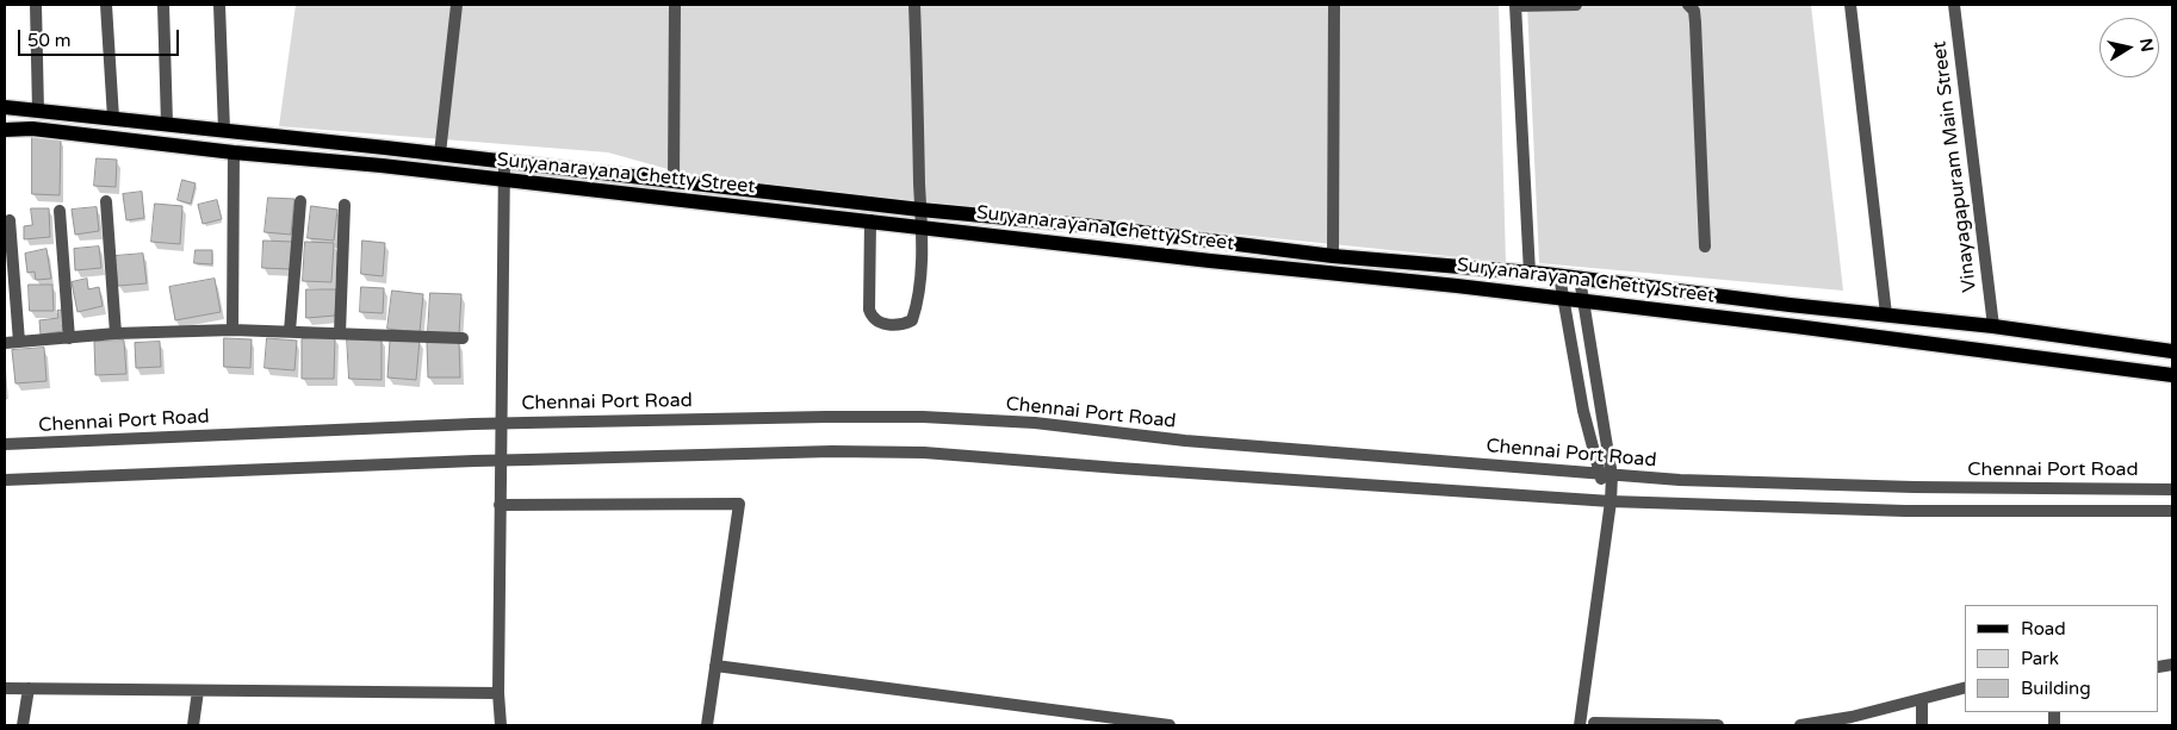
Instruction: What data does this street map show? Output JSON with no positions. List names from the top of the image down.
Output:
{
  "streets": {
    "main road": ["Suryanarayana Chetty Street"],
    "street": ["Vinayagapuram Main Street", "Chennai Port Road"]
  },
  "crossings": [
    ["Vinayagapuram Main Street", "Suryanarayana Chetty Street"]
  ],
  "legend": ["Road", "Park", "Building"],
  "scale_bar": "50 m",
  "north": "right"
}
